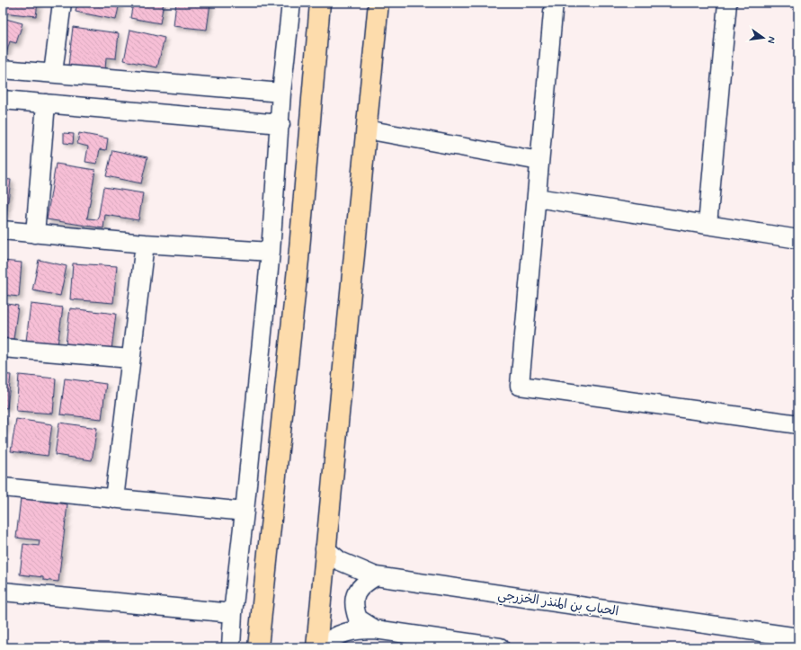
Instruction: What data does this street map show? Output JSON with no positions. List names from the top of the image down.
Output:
{
  "streets": {
    "street": ["الحباب بن المنذر الخزرجي"]
  },
  "north": "right"
}
